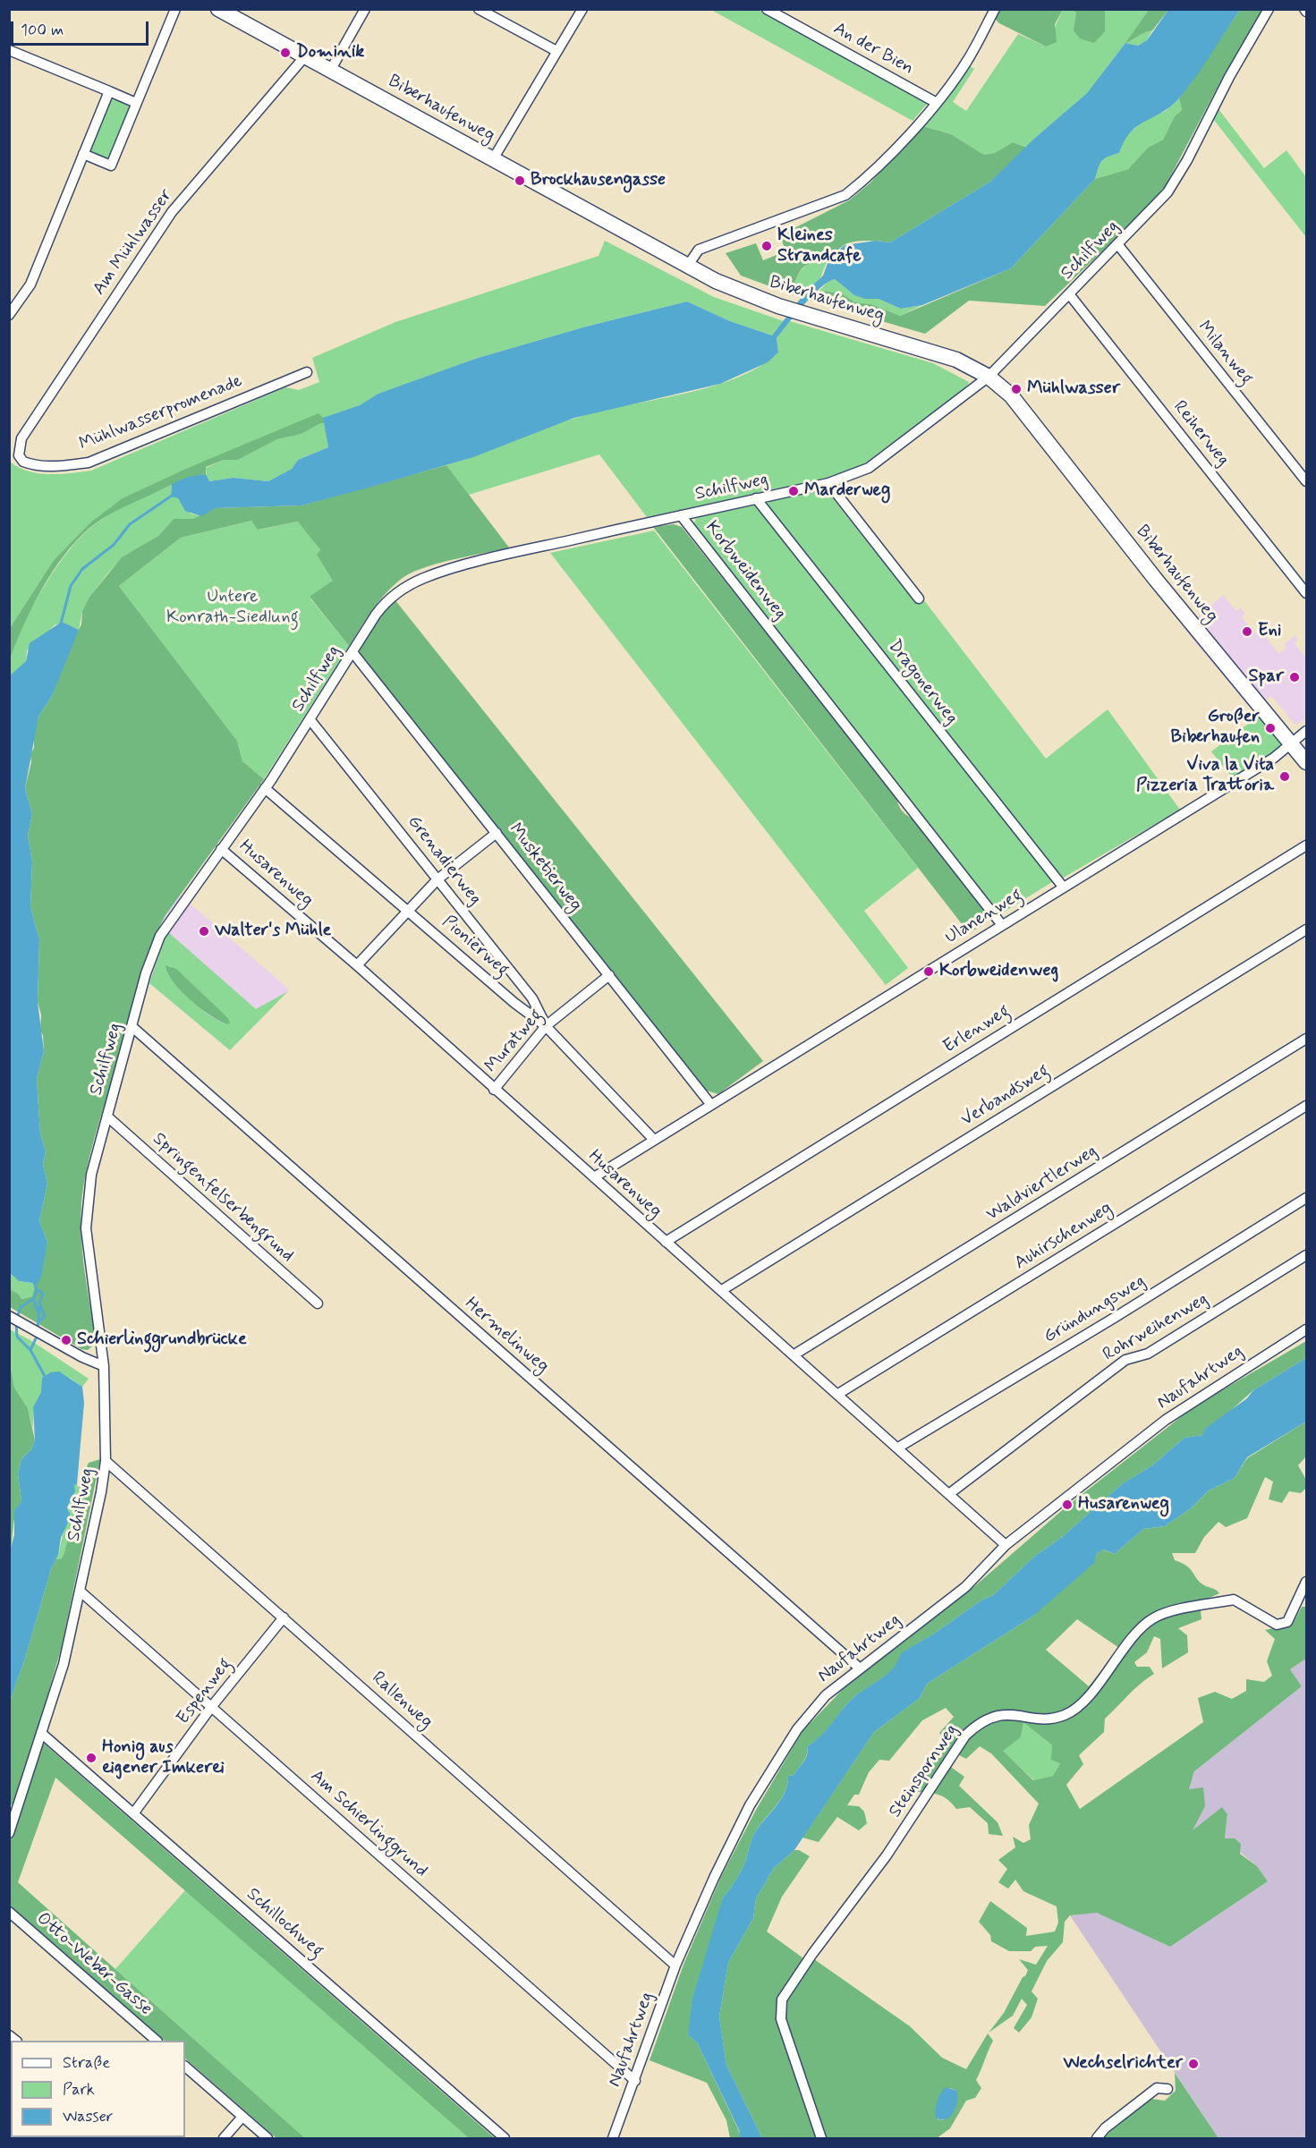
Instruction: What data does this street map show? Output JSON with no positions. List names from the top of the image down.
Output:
{
  "streets": {
    "main road": ["Biberhaufenweg"],
    "street": [
      "An der Bien",
      "Am Mühlwasser",
      "Schilfweg",
      "Milanweg",
      "Mühlwasserpromenade",
      "Reiherweg",
      "Korbweidenweg",
      "Dragonerweg",
      "Grenadierweg",
      "Musketierweg",
      "Husarenweg",
      "Ulanenweg",
      "Pionierweg",
      "Erlenweg",
      "Muratweg",
      "Verbandsweg",
      "Waldviertlerweg",
      "Springenfelserbengrund",
      "Auhirschenweg",
      "Gründungsweg",
      "Rohrweihenweg",
      "Hermelinweg",
      "Naufahrtweg",
      "Espenweg",
      "Rallenweg",
      "Steinspornweg",
      "Am Schierlinggrund",
      "Schillochweg",
      "Otto-Weber-Gasse"
    ]
  },
  "crossings": [
    ["Biberhaufenweg", "Am Mühlwasser"],
    ["Biberhaufenweg", "Schilfweg"],
    ["Biberhaufenweg", "Ulanenweg"],
    ["Am Mühlwasser", "Mühlwasserpromenade"],
    ["Schilfweg", "Milanweg"],
    ["Schilfweg", "Reiherweg"],
    ["Schilfweg", "Korbweidenweg"],
    ["Schilfweg", "Dragonerweg"],
    ["Schilfweg", "Grenadierweg"],
    ["Schilfweg", "Musketierweg"],
    ["Schilfweg", "Husarenweg"],
    ["Schilfweg", "Pionierweg"],
    ["Schilfweg", "Springenfelserbengrund"],
    ["Schilfweg", "Hermelinweg"],
    ["Schilfweg", "Rallenweg"],
    ["Schilfweg", "Am Schierlinggrund"],
    ["Schilfweg", "Schillochweg"],
    ["Korbweidenweg", "Ulanenweg"],
    ["Dragonerweg", "Ulanenweg"],
    ["Grenadierweg", "Pionierweg"],
    ["Grenadierweg", "Muratweg"],
    ["Musketierweg", "Ulanenweg"],
    ["Musketierweg", "Muratweg"],
    ["Husarenweg", "Ulanenweg"],
    ["Husarenweg", "Erlenweg"],
    ["Husarenweg", "Muratweg"],
    ["Husarenweg", "Verbandsweg"],
    ["Husarenweg", "Waldviertlerweg"],
    ["Husarenweg", "Auhirschenweg"],
    ["Husarenweg", "Gründungsweg"],
    ["Husarenweg", "Rohrweihenweg"],
    ["Husarenweg", "Naufahrtweg"],
    ["Ulanenweg", "Pionierweg"],
    ["Pionierweg", "Muratweg"],
    ["Hermelinweg", "Naufahrtweg"],
    ["Naufahrtweg", "Rallenweg"],
    ["Naufahrtweg", "Am Schierlinggrund"],
    ["Espenweg", "Rallenweg"],
    ["Espenweg", "Am Schierlinggrund"],
    ["Espenweg", "Schillochweg"]
  ],
  "parks": ["Untere Konrath-Siedlung"],
  "places": [
    "Dominik",
    "Brockhausengasse",
    "Kleines Strandcafe",
    "Mühlwasser",
    "Marderweg",
    "Eni",
    "Spar",
    "Großer Biberhaufen",
    "Viva la Vita Pizzeria Trattoria",
    "Walter's Mühle",
    "Korbweidenweg",
    "Schierlinggrundbrücke",
    "Husarenweg",
    "Honig aus eigener Imkerei",
    "Wechselrichter"
  ],
  "legend": ["Straße", "Park", "Wasser"],
  "scale_bar": "100 m"
}
